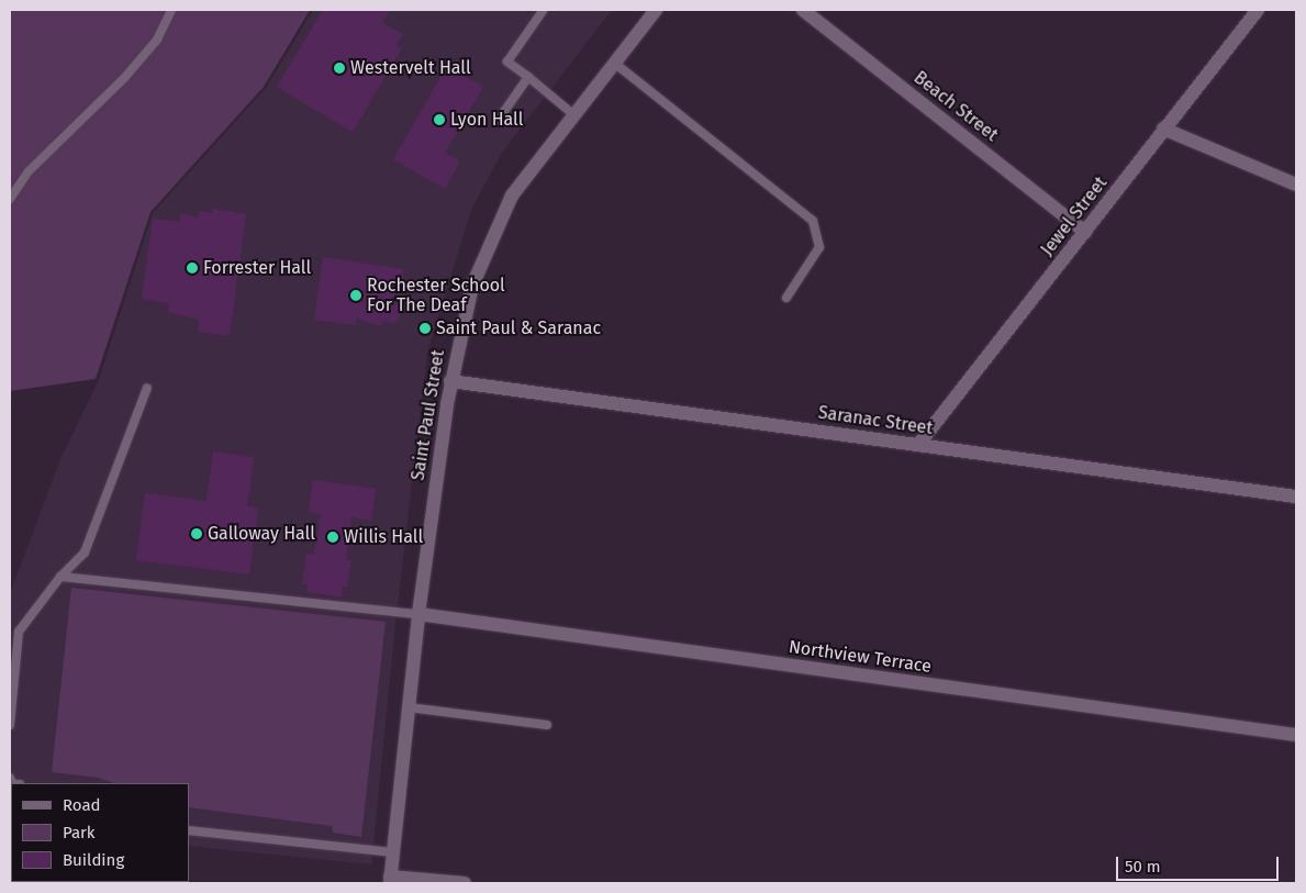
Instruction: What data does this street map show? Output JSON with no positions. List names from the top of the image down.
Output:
{
  "streets": {
    "street": [
      "Beach Street",
      "Jewel Street",
      "Saint Paul Street",
      "Saranac Street",
      "Northview Terrace"
    ]
  },
  "crossings": [
    ["Beach Street", "Jewel Street"],
    ["Jewel Street", "Saranac Street"],
    ["Saint Paul Street", "Saranac Street"],
    ["Saint Paul Street", "Northview Terrace"]
  ],
  "places": [
    "Westervelt Hall",
    "Lyon Hall",
    "Forrester Hall",
    "Rochester School For The Deaf",
    "Saint Paul & Saranac",
    "Galloway Hall",
    "Willis Hall"
  ],
  "legend": ["Road", "Park", "Building"],
  "scale_bar": "50 m"
}
